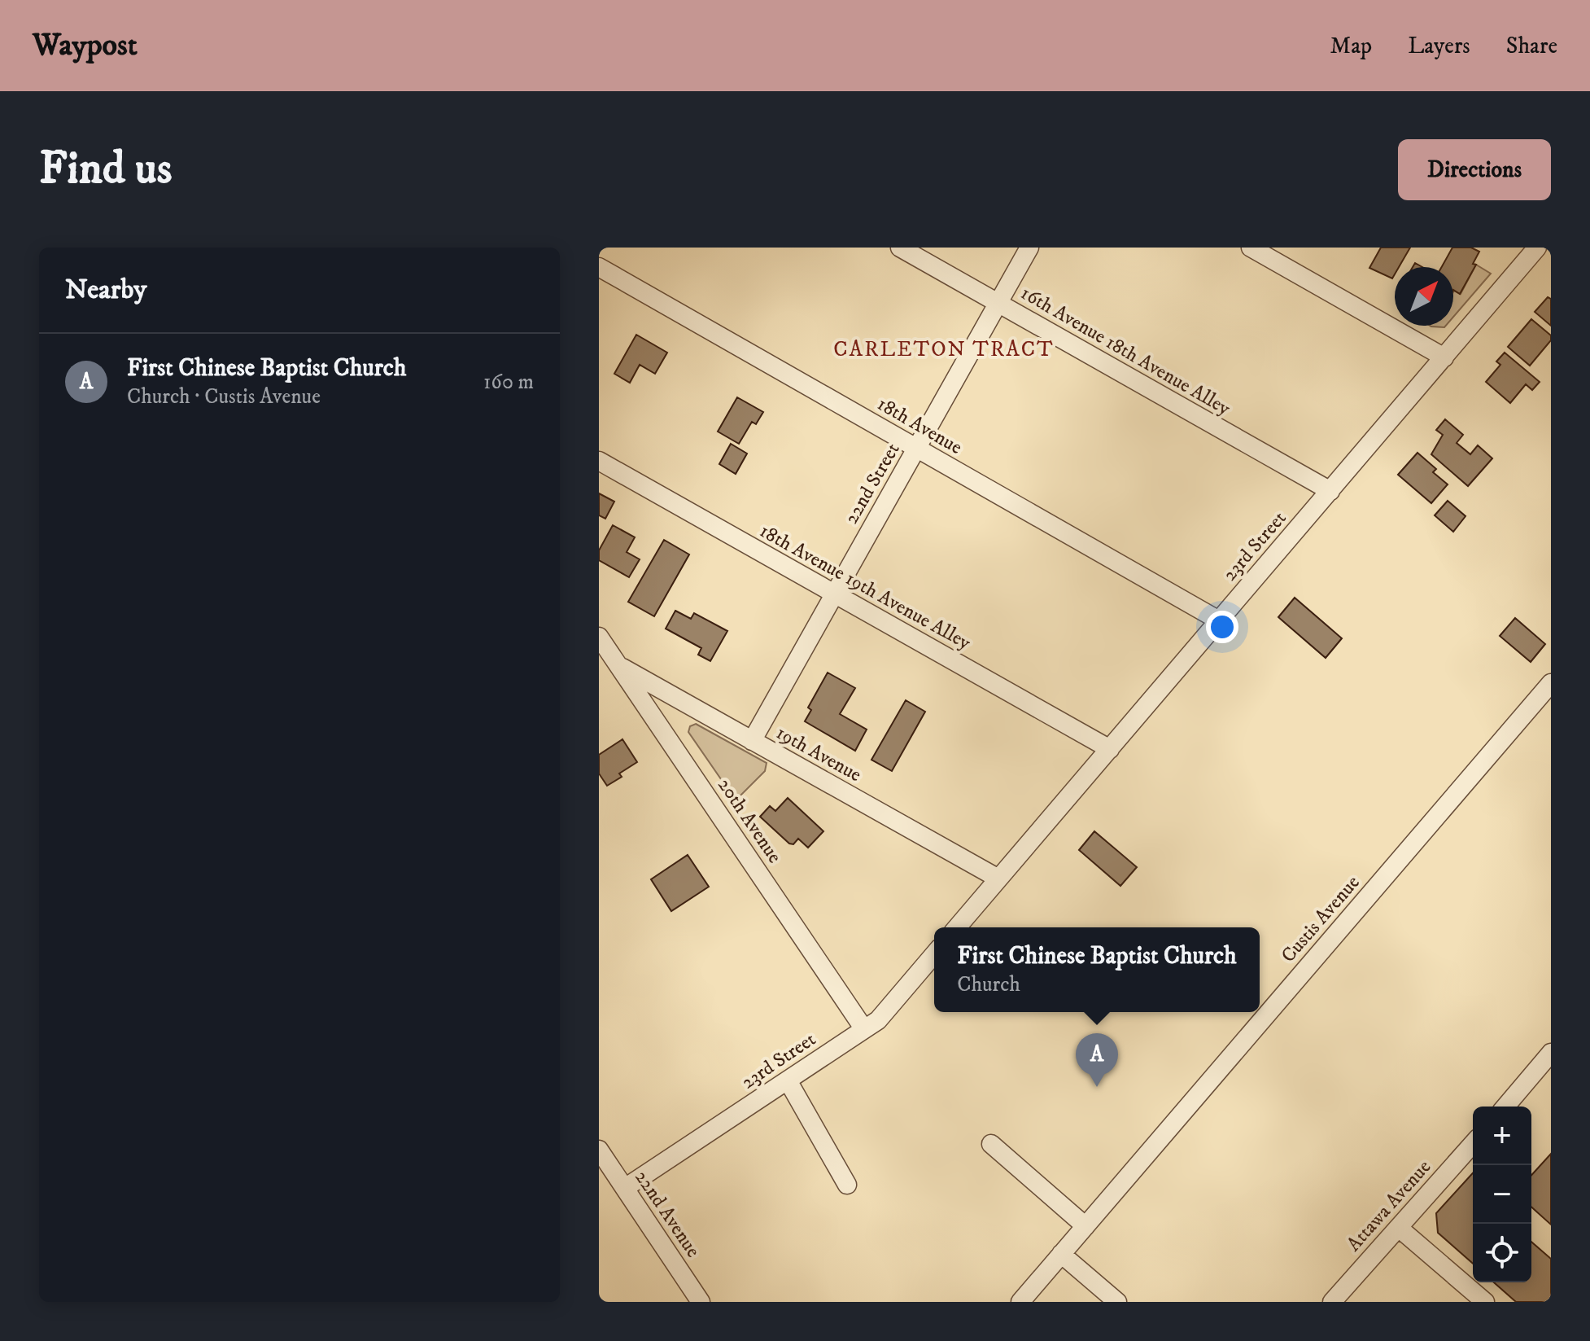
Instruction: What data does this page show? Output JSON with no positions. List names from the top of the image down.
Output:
{
  "streets": {
    "street": [
      "16th Avenue 18th Avenue Alley",
      "18th Avenue",
      "22nd Street",
      "23rd Street",
      "18th Avenue 19th Avenue Alley",
      "19th Avenue",
      "20th Avenue",
      "Custis Avenue",
      "Attawa Avenue",
      "22nd Avenue"
    ]
  },
  "crossings": [
    ["16th Avenue 18th Avenue Alley", "22nd Street"],
    ["16th Avenue 18th Avenue Alley", "23rd Street"],
    ["18th Avenue", "22nd Street"],
    ["18th Avenue", "23rd Street"],
    ["22nd Street", "18th Avenue 19th Avenue Alley"],
    ["22nd Street", "19th Avenue"],
    ["23rd Street", "18th Avenue 19th Avenue Alley"],
    ["23rd Street", "19th Avenue"],
    ["23rd Street", "20th Avenue"],
    ["23rd Street", "22nd Avenue"],
    ["19th Avenue", "20th Avenue"]
  ],
  "districts": ["CARLETON TRACT"],
  "north": "top right",
  "page": {
    "header": "Waypost",
    "nav": ["Map", "Layers", "Share"],
    "buttons": "Directions",
    "title": "Find us",
    "heading": "Nearby",
    "list": [
      {
        "mark": "A",
        "name": "First Chinese Baptist Church",
        "note": "Church · Custis Avenue",
        "value": "160 m"
      }
    ],
    "popup": ["First Chinese Baptist Church", "Church"],
    "pins": "A",
    "map_buttons": ["+", "−"]
  }
}
